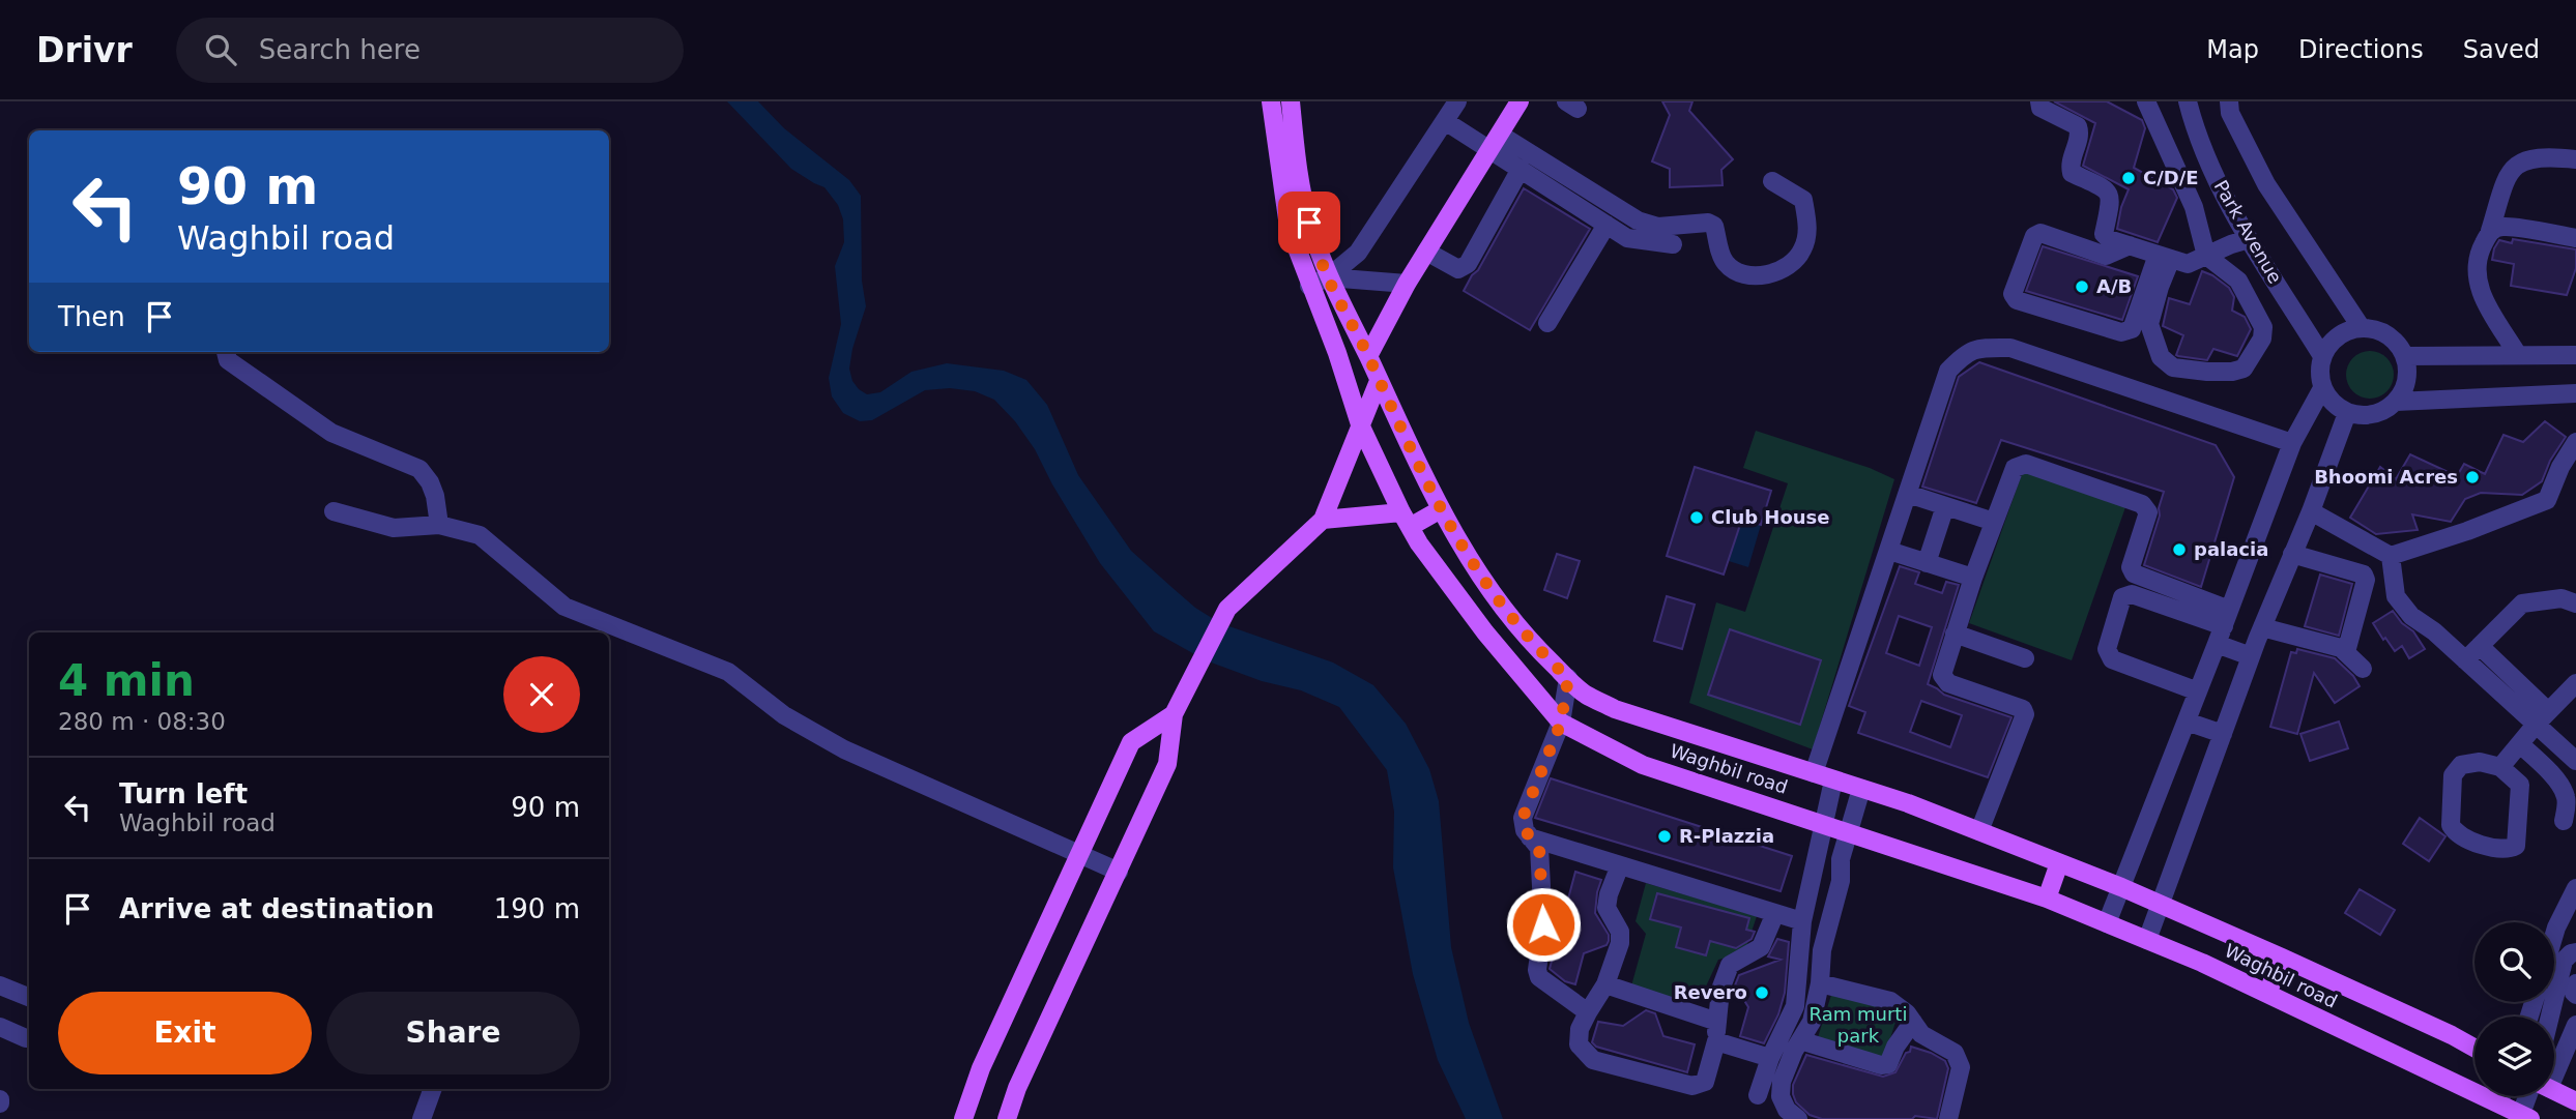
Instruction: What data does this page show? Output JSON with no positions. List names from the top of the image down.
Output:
{
  "streets": {
    "main road": ["Waghbil road"],
    "street": ["Park Avenue"]
  },
  "parks": ["Ram murti park"],
  "places": [
    "C/D/E",
    "A/B",
    "Bhoomi Acres",
    "Club House",
    "palacia",
    "R-Plazzia",
    "Revero"
  ],
  "page": {
    "header": "Drivr",
    "search": "Search here",
    "nav": ["Map", "Directions", "Saved"],
    "turn": ["90 m", "Waghbil road"],
    "then": "Then",
    "heading": ["4 min", "280 m · 08:30"],
    "list": [
      {
        "name": "Turn left",
        "note": "Waghbil road",
        "value": "90 m"
      },
      {
        "name": "Arrive at destination",
        "value": "190 m"
      }
    ],
    "buttons": ["Exit", "Share"]
  }
}
